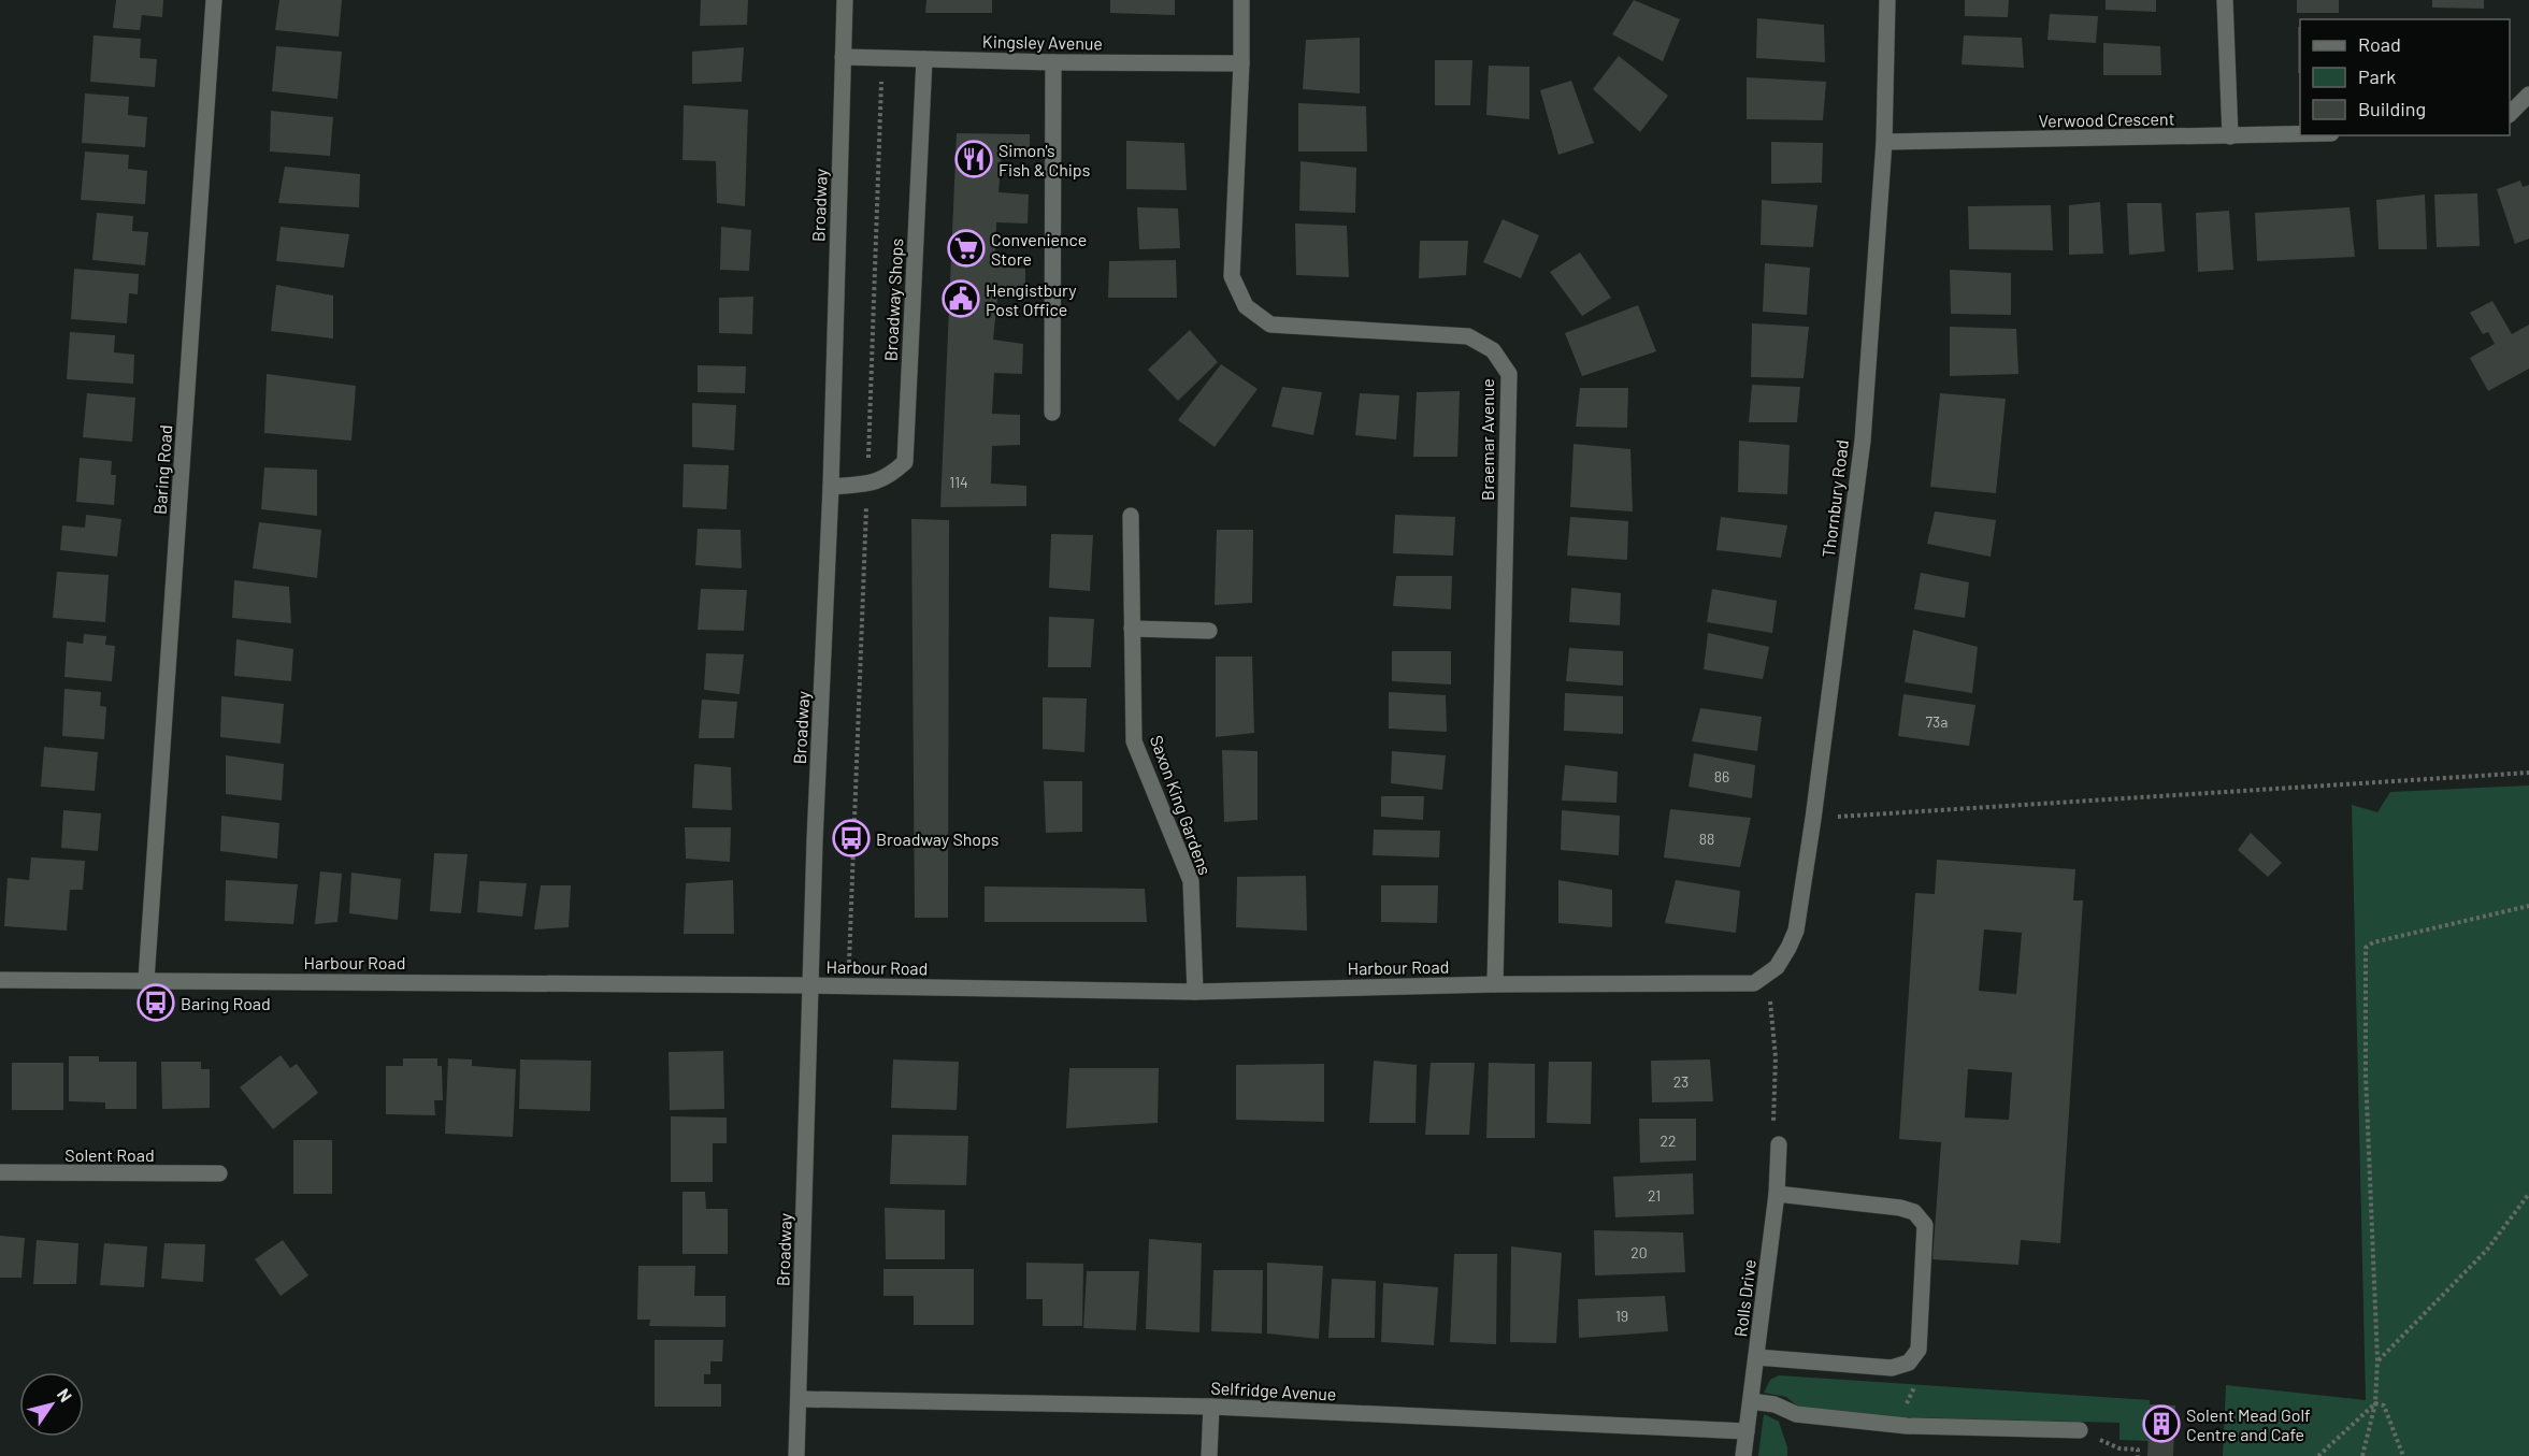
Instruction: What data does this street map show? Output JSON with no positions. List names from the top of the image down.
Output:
{
  "streets": {
    "street": [
      "Kingsley Avenue",
      "Verwood Crescent",
      "Broadway",
      "Broadway Shops",
      "Braemar Avenue",
      "Baring Road",
      "Thornbury Road",
      "Saxon King Gardens",
      "Harbour Road",
      "Solent Road",
      "Rolls Drive",
      "Selfridge Avenue"
    ]
  },
  "crossings": [
    ["Kingsley Avenue", "Broadway"],
    ["Kingsley Avenue", "Broadway Shops"],
    ["Kingsley Avenue", "Braemar Avenue"],
    ["Verwood Crescent", "Thornbury Road"],
    ["Broadway", "Broadway Shops"],
    ["Broadway", "Harbour Road"],
    ["Broadway", "Selfridge Avenue"],
    ["Braemar Avenue", "Harbour Road"],
    ["Baring Road", "Harbour Road"],
    ["Thornbury Road", "Harbour Road"],
    ["Saxon King Gardens", "Harbour Road"],
    ["Rolls Drive", "Selfridge Avenue"]
  ],
  "places": {
    "restaurant": ["Simon's Fish & Chips"],
    "supermarket": ["Convenience Store"],
    "public building": ["Hengistbury Post Office"],
    "bus stop": ["Broadway Shops", "Baring Road"],
    "building": ["Solent Mead Golf Centre and Cafe"]
  },
  "house_numbers": [
    "114",
    "73a",
    "86",
    "88",
    "23",
    "22",
    "21",
    "20",
    "19"
  ],
  "legend": ["Road", "Park", "Building"],
  "north": "top right"
}
